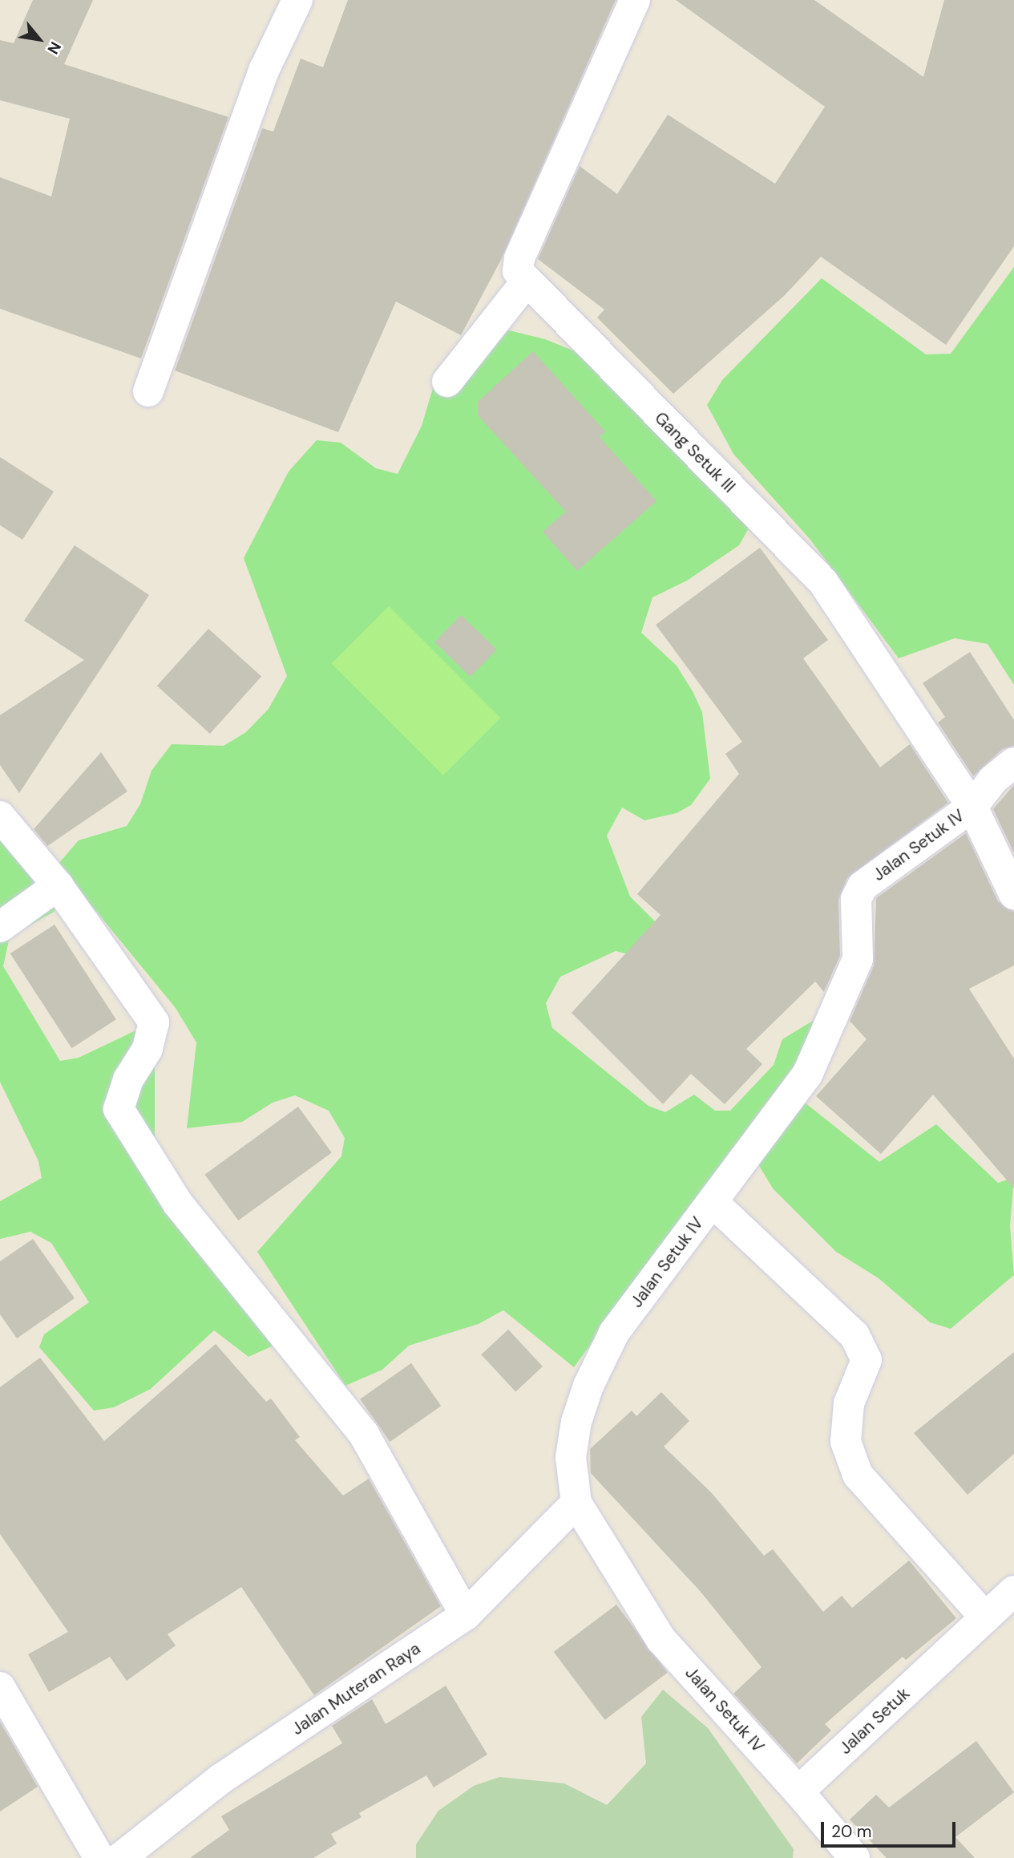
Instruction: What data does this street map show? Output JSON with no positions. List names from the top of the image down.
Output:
{
  "streets": {
    "street": [
      "Gang Setuk III",
      "Jalan Setuk IV",
      "Jalan Muteran Raya",
      "Jalan Setuk"
    ]
  },
  "crossings": [
    ["Gang Setuk III", "Jalan Setuk IV"],
    ["Jalan Setuk IV", "Jalan Muteran Raya"],
    ["Jalan Setuk IV", "Jalan Setuk"]
  ],
  "scale_bar": "20 m",
  "north": "bottom right"
}
